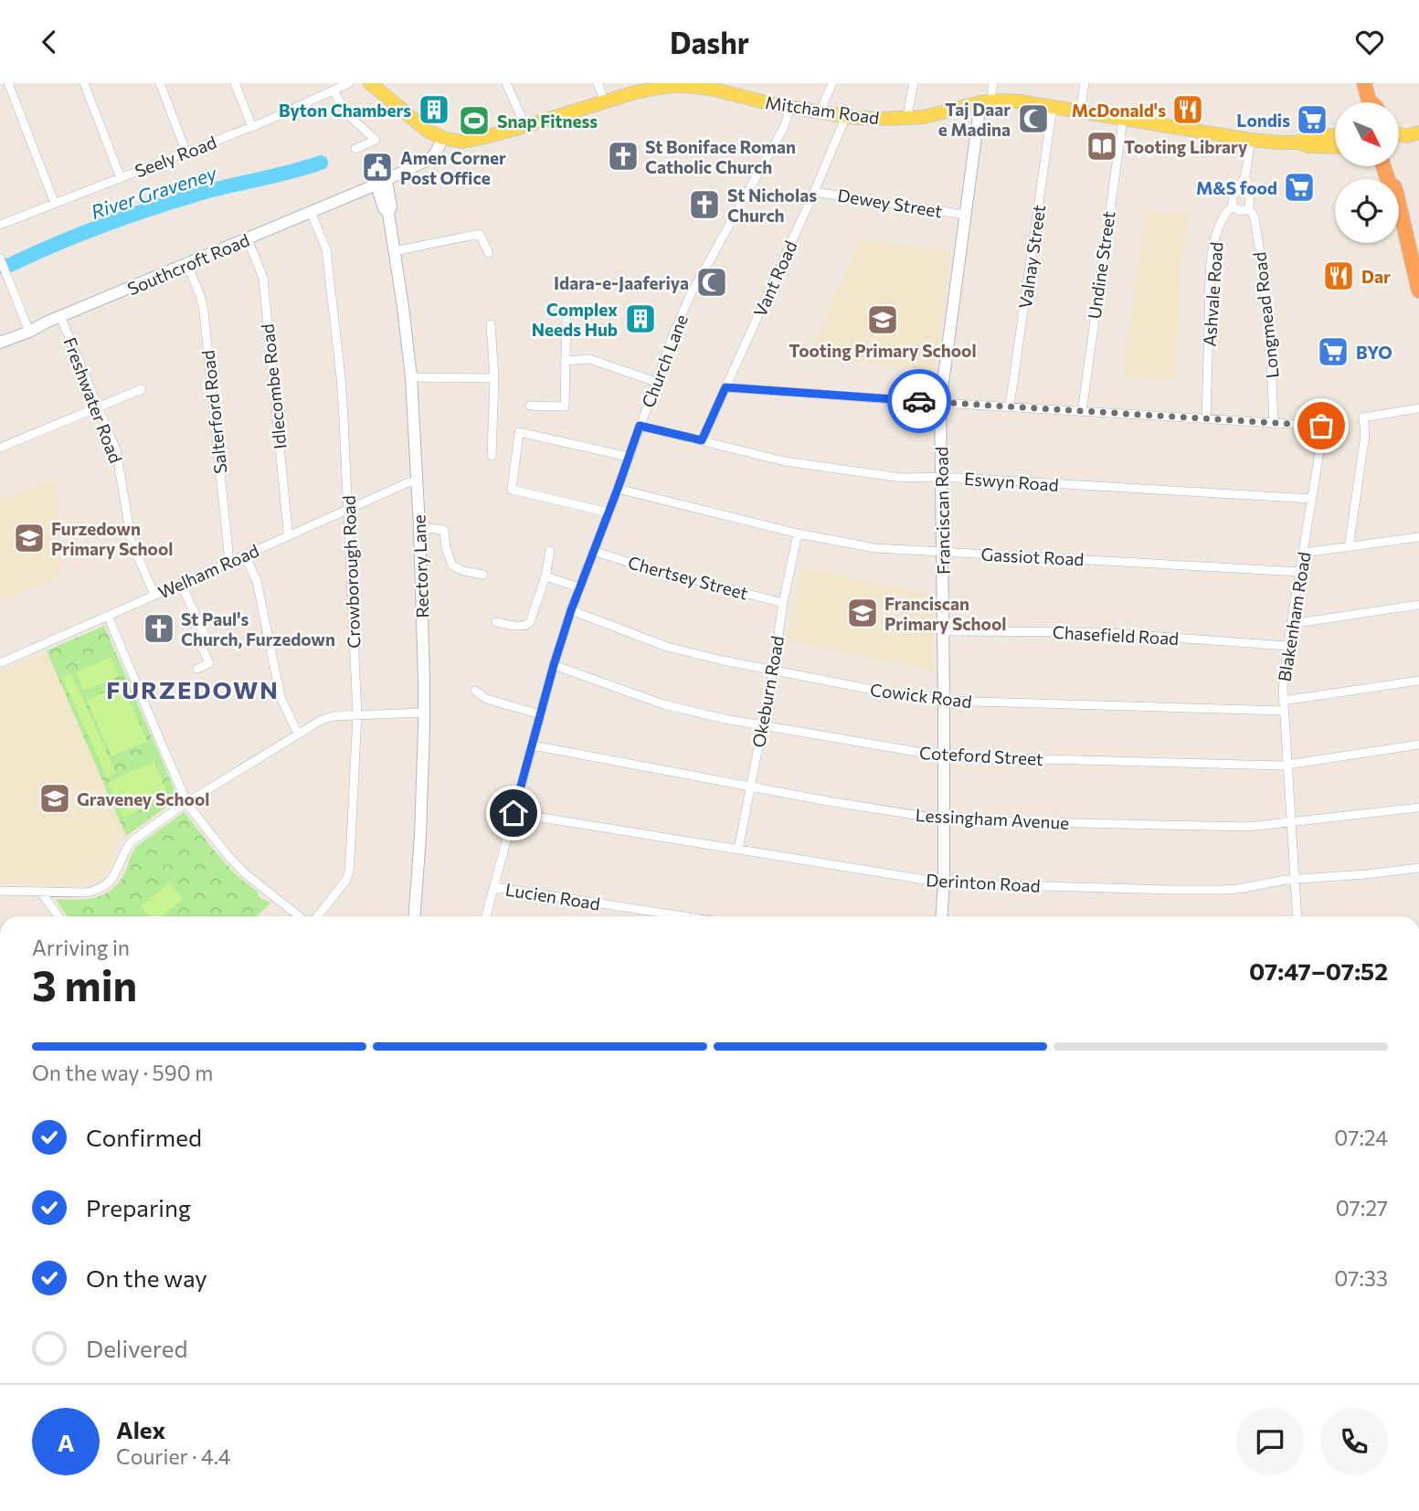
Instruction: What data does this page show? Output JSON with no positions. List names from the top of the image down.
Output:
{
  "streets": {
    "main road": ["Mitcham Road"],
    "street": [
      "Seely Road",
      "Dewey Street",
      "Valnay Street",
      "Southcroft Road",
      "Undine Street",
      "Vant Road",
      "Ashvale Road",
      "Longmead Road",
      "Church Lane",
      "Idlecombe Road",
      "Freshwater Road",
      "Salterford Road",
      "Eswyn Road",
      "Franciscan Road",
      "Gassiot Road",
      "Rectory Lane",
      "Welham Road",
      "Crowborough Road",
      "Chertsey Street",
      "Blakenham Road",
      "Chasefield Road",
      "Okeburn Road",
      "Cowick Road",
      "Coteford Street",
      "Lessingham Avenue",
      "Derinton Road",
      "Lucien Road"
    ]
  },
  "crossings": [
    ["Mitcham Road", "Valnay Street"],
    ["Mitcham Road", "Southcroft Road"],
    ["Mitcham Road", "Undine Street"],
    ["Mitcham Road", "Vant Road"],
    ["Mitcham Road", "Ashvale Road"],
    ["Mitcham Road", "Church Lane"],
    ["Mitcham Road", "Franciscan Road"],
    ["Dewey Street", "Vant Road"],
    ["Dewey Street", "Franciscan Road"],
    ["Southcroft Road", "Idlecombe Road"],
    ["Southcroft Road", "Freshwater Road"],
    ["Southcroft Road", "Salterford Road"],
    ["Southcroft Road", "Rectory Lane"],
    ["Southcroft Road", "Crowborough Road"],
    ["Vant Road", "Eswyn Road"],
    ["Ashvale Road", "Longmead Road"],
    ["Longmead Road", "Blakenham Road"],
    ["Church Lane", "Eswyn Road"],
    ["Church Lane", "Gassiot Road"],
    ["Church Lane", "Chertsey Street"],
    ["Church Lane", "Cowick Road"],
    ["Church Lane", "Coteford Street"],
    ["Church Lane", "Lessingham Avenue"],
    ["Church Lane", "Derinton Road"],
    ["Church Lane", "Lucien Road"],
    ["Idlecombe Road", "Welham Road"],
    ["Freshwater Road", "Welham Road"],
    ["Salterford Road", "Welham Road"],
    ["Eswyn Road", "Franciscan Road"],
    ["Eswyn Road", "Blakenham Road"],
    ["Franciscan Road", "Gassiot Road"],
    ["Franciscan Road", "Chasefield Road"],
    ["Franciscan Road", "Cowick Road"],
    ["Franciscan Road", "Coteford Street"],
    ["Franciscan Road", "Lessingham Avenue"],
    ["Franciscan Road", "Derinton Road"],
    ["Gassiot Road", "Blakenham Road"],
    ["Gassiot Road", "Okeburn Road"],
    ["Rectory Lane", "Welham Road"],
    ["Welham Road", "Crowborough Road"],
    ["Chertsey Street", "Okeburn Road"],
    ["Blakenham Road", "Chasefield Road"],
    ["Blakenham Road", "Cowick Road"],
    ["Blakenham Road", "Coteford Street"],
    ["Blakenham Road", "Lessingham Avenue"],
    ["Blakenham Road", "Derinton Road"],
    ["Okeburn Road", "Cowick Road"],
    ["Okeburn Road", "Coteford Street"],
    ["Okeburn Road", "Lessingham Avenue"],
    ["Okeburn Road", "Derinton Road"]
  ],
  "districts": ["FURZEDOWN"],
  "water": ["River Graveney"],
  "places": {
    "building": ["Byton Chambers", "Complex Needs Hub"],
    "restaurant": ["McDonald's", "Dar"],
    "mosque": ["Taj Daar e Madina", "Idara-e-Jaaferiya"],
    "supermarket": ["Londis", "M&S food", "BYO"],
    "sports": ["Snap Fitness"],
    "library": ["Tooting Library"],
    "church": ["St Boniface Roman Catholic Church", "St Nicholas Church", "St Paul's Church, Furzedown"],
    "public building": ["Amen Corner Post Office"],
    "school or university": [
      "Tooting Primary School",
      "Furzedown Primary School",
      "Franciscan Primary School",
      "Graveney School"
    ]
  },
  "north": "bottom right",
  "page": {
    "header": "Dashr",
    "heading": ["3 min", "Arriving in", "07:47–07:52"],
    "panel": ["Alex", "Courier · 4.4"],
    "bar": "On the way · 590 m",
    "list": [
      ["Confirmed", "07:24"],
      ["Preparing", "07:27"],
      ["On the way", "07:33"],
      "Delivered"
    ],
    "round": "A"
  }
}
